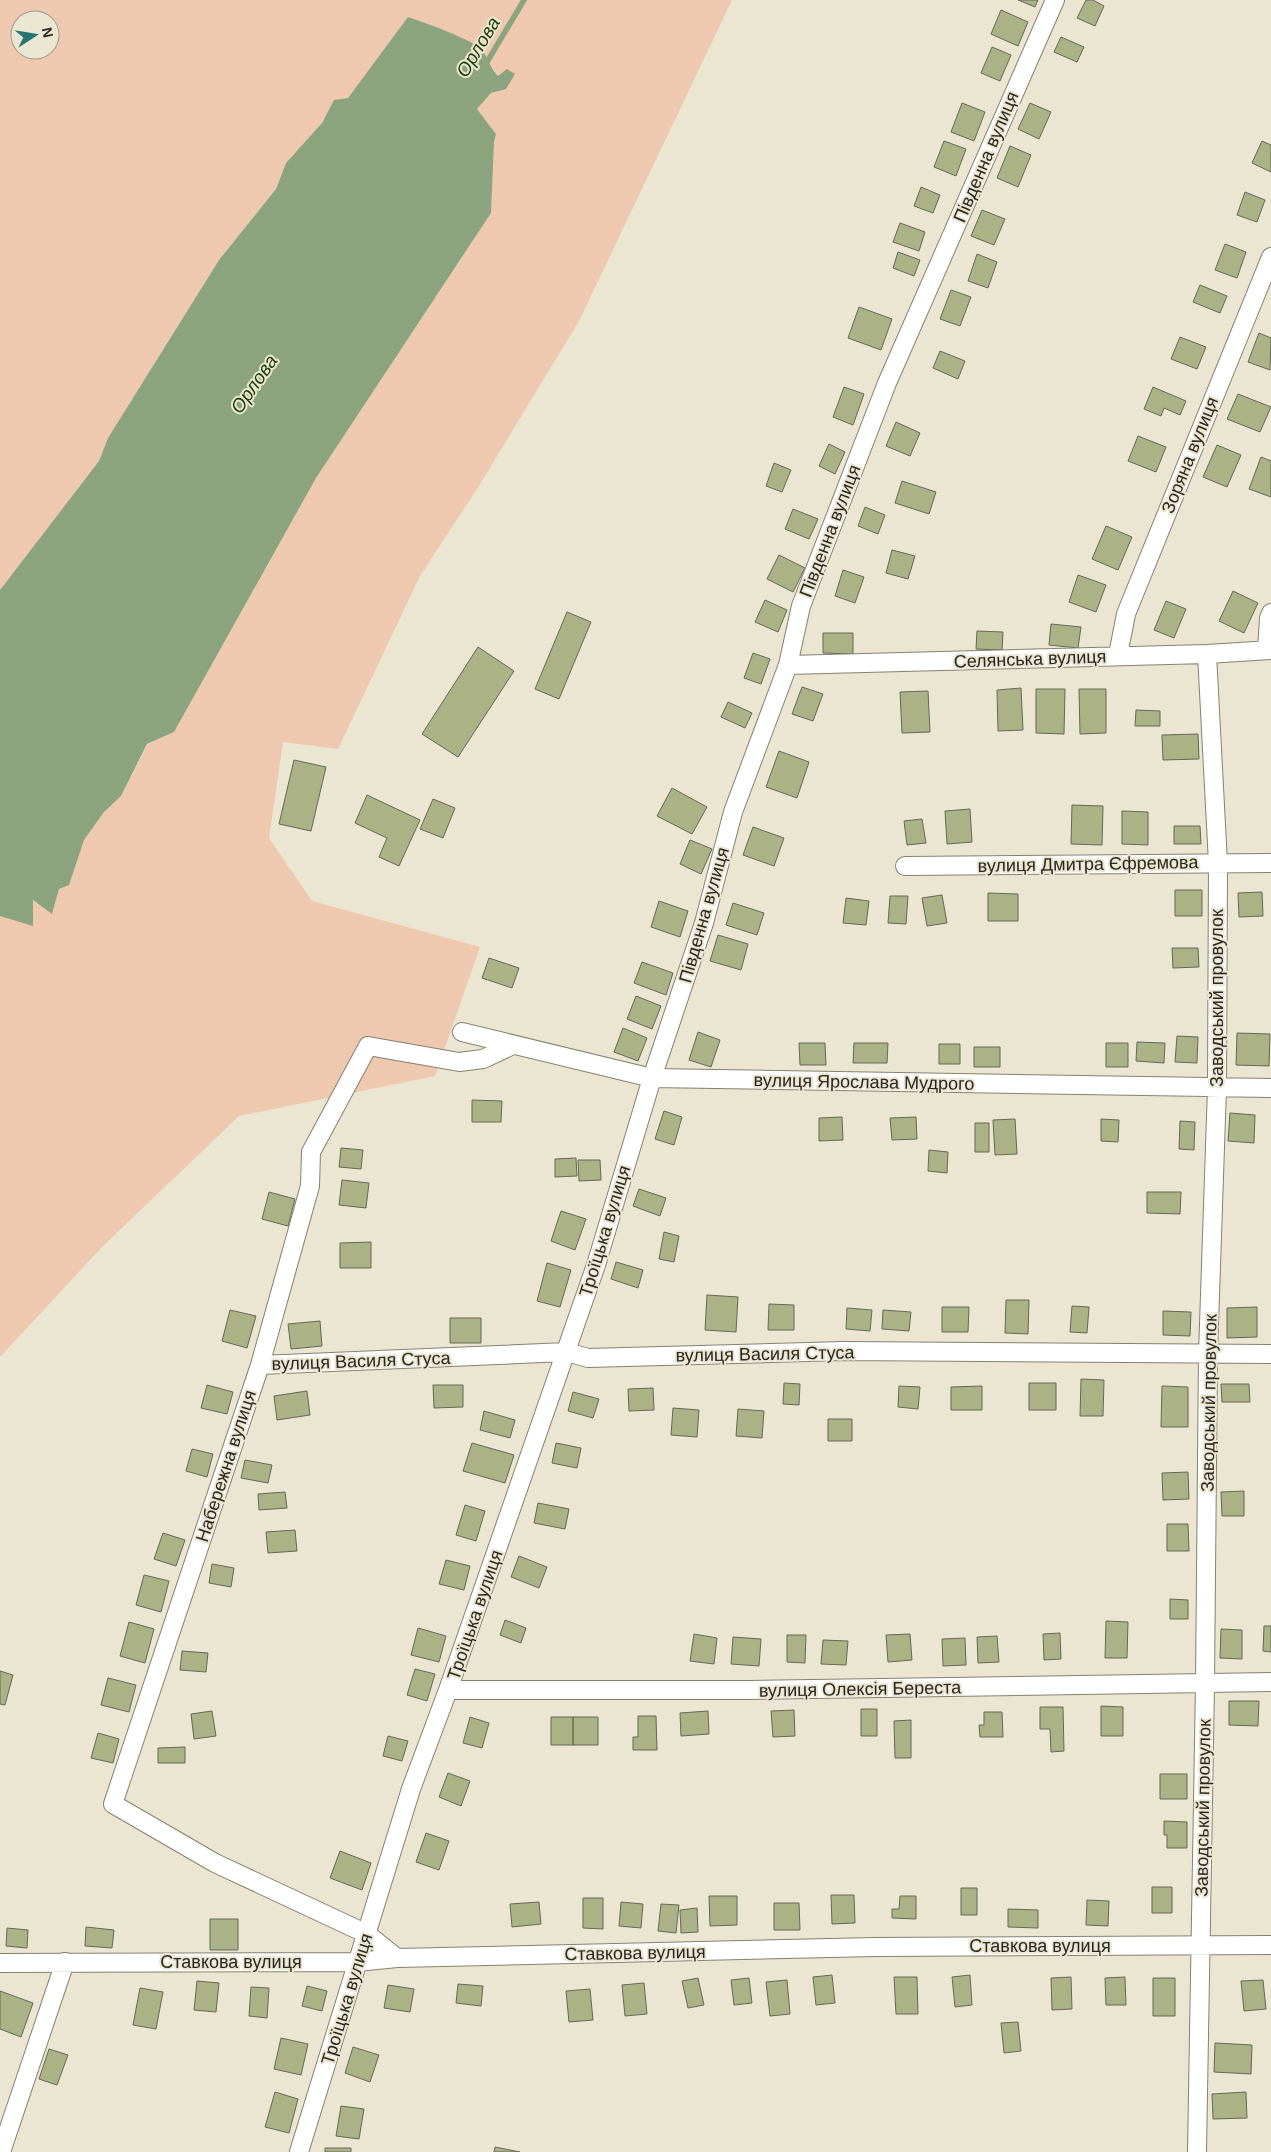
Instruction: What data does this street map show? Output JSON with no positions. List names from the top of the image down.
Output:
{
  "streets": {
    "street": [
      "Південна вулиця",
      "Зоряна вулиця",
      "Селянська вулиця",
      "вулиця Дмитра Єфремова",
      "Заводський провулок",
      "вулиця Ярослава Мудрого",
      "Троїцька вулиця",
      "вулиця Василя Стуса",
      "Набережна вулиця",
      "вулиця Олексія Береста",
      "Ставкова вулиця"
    ]
  },
  "crossings": [
    ["Південна вулиця", "Селянська вулиця"],
    ["Південна вулиця", "вулиця Ярослава Мудрого"],
    ["Південна вулиця", "Троїцька вулиця"],
    ["Зоряна вулиця", "Селянська вулиця"],
    ["Селянська вулиця", "Заводський провулок"],
    ["вулиця Дмитра Єфремова", "Заводський провулок"],
    ["Заводський провулок", "вулиця Ярослава Мудрого"],
    ["Заводський провулок", "вулиця Василя Стуса"],
    ["Заводський провулок", "вулиця Олексія Береста"],
    ["Заводський провулок", "Ставкова вулиця"],
    ["вулиця Ярослава Мудрого", "Троїцька вулиця"],
    ["вулиця Ярослава Мудрого", "Набережна вулиця"],
    ["Троїцька вулиця", "вулиця Василя Стуса"],
    ["Троїцька вулиця", "Набережна вулиця"],
    ["Троїцька вулиця", "вулиця Олексія Береста"],
    ["Троїцька вулиця", "Ставкова вулиця"],
    ["вулиця Василя Стуса", "Набережна вулиця"]
  ],
  "water": ["Орлова"],
  "north": "right"
}
